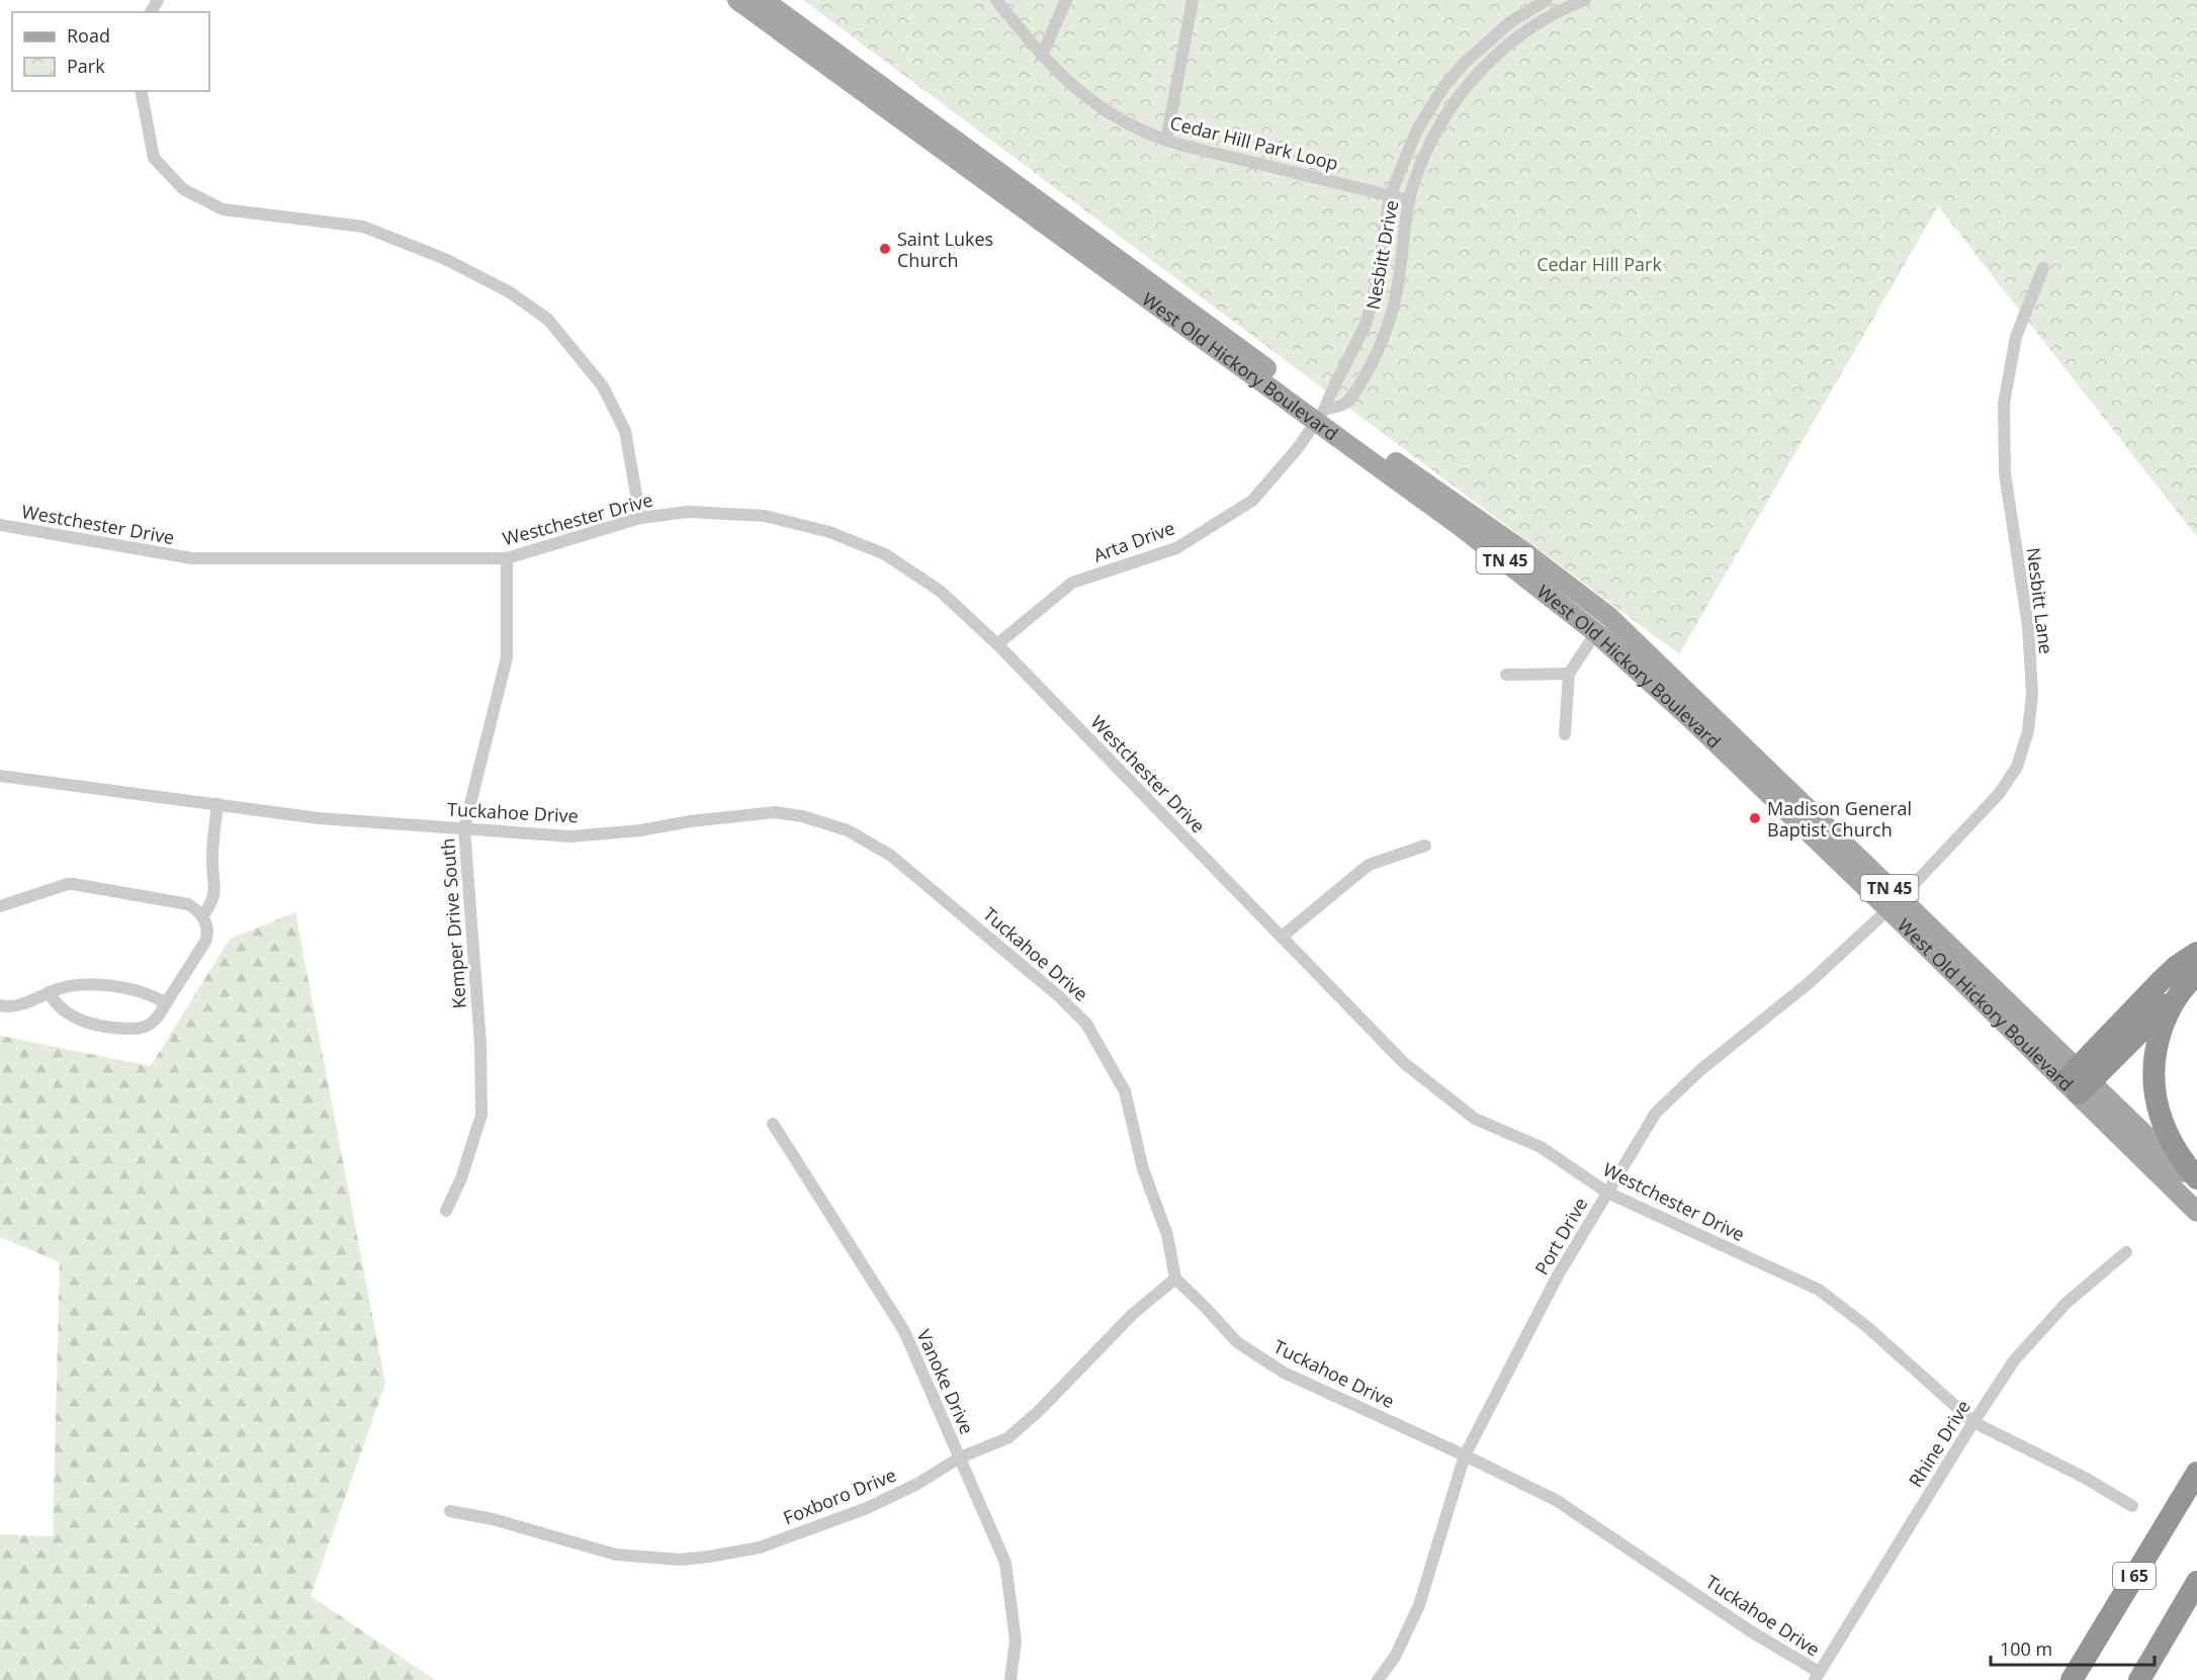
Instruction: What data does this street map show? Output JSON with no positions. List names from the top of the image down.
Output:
{
  "streets": {
    "highway": ["I 65"],
    "main road": ["West Old Hickory Boulevard", "TN 45"],
    "street": [
      "Cedar Hill Park Loop",
      "Nesbitt Drive",
      "Westchester Drive",
      "Arta Drive",
      "Nesbitt Lane",
      "Tuckahoe Drive",
      "Kemper Drive South",
      "Port Drive",
      "Vanoke Drive",
      "Rhine Drive",
      "Foxboro Drive"
    ]
  },
  "crossings": [
    ["Cedar Hill Park Loop", "Nesbitt Drive"],
    ["Nesbitt Drive", "West Old Hickory Boulevard"],
    ["Nesbitt Drive", "Arta Drive"],
    ["West Old Hickory Boulevard", "Arta Drive"],
    ["West Old Hickory Boulevard", "Nesbitt Lane"],
    ["West Old Hickory Boulevard", "Port Drive"],
    ["Westchester Drive", "Arta Drive"],
    ["Westchester Drive", "Kemper Drive South"],
    ["Westchester Drive", "Port Drive"],
    ["Westchester Drive", "Rhine Drive"],
    ["Nesbitt Lane", "Port Drive"],
    ["Tuckahoe Drive", "Kemper Drive South"],
    ["Tuckahoe Drive", "Port Drive"],
    ["Tuckahoe Drive", "Rhine Drive"],
    ["Tuckahoe Drive", "Foxboro Drive"],
    ["Vanoke Drive", "Foxboro Drive"]
  ],
  "parks": ["Cedar Hill Park"],
  "places": ["Saint Lukes Church", "Madison General Baptist Church"],
  "legend": ["Road", "Park"],
  "scale_bar": "100 m"
}
